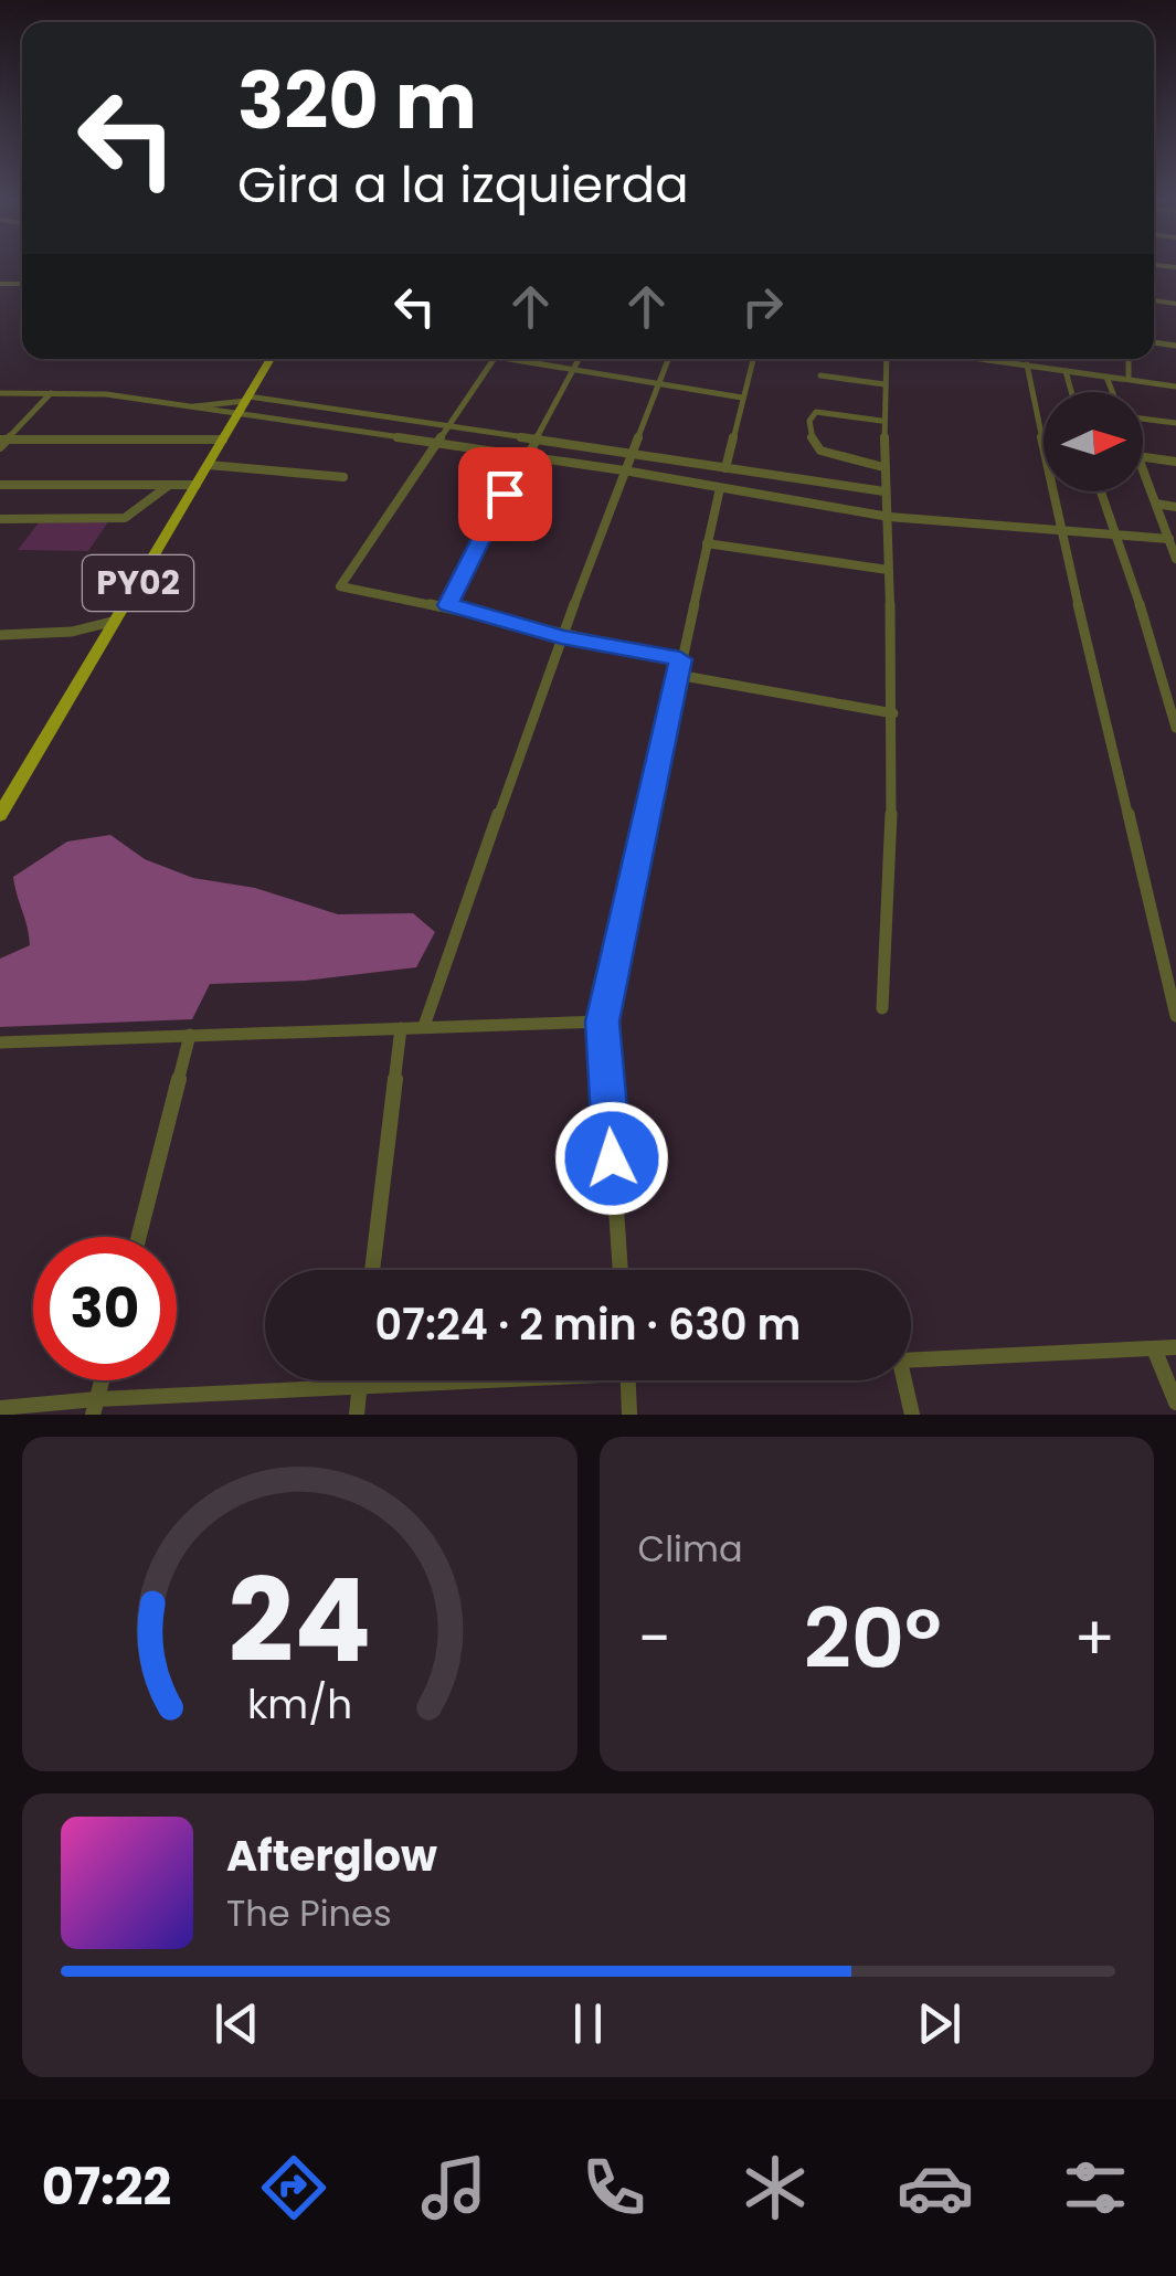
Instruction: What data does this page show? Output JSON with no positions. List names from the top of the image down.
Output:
{
  "streets": {
    "main road": ["PY02"]
  },
  "north": "right",
  "page": {
    "turn": ["320 m", "Gira a la izquierda"],
    "limit": "30",
    "trip": "07:24 · 2 min · 630 m",
    "tile": "Clima",
    "heat": ["−", "20°", "+"],
    "song": ["Afterglow", "The Pines"],
    "tabs": "07:22",
    "gauge": ["24", "km/h"]
  }
}
